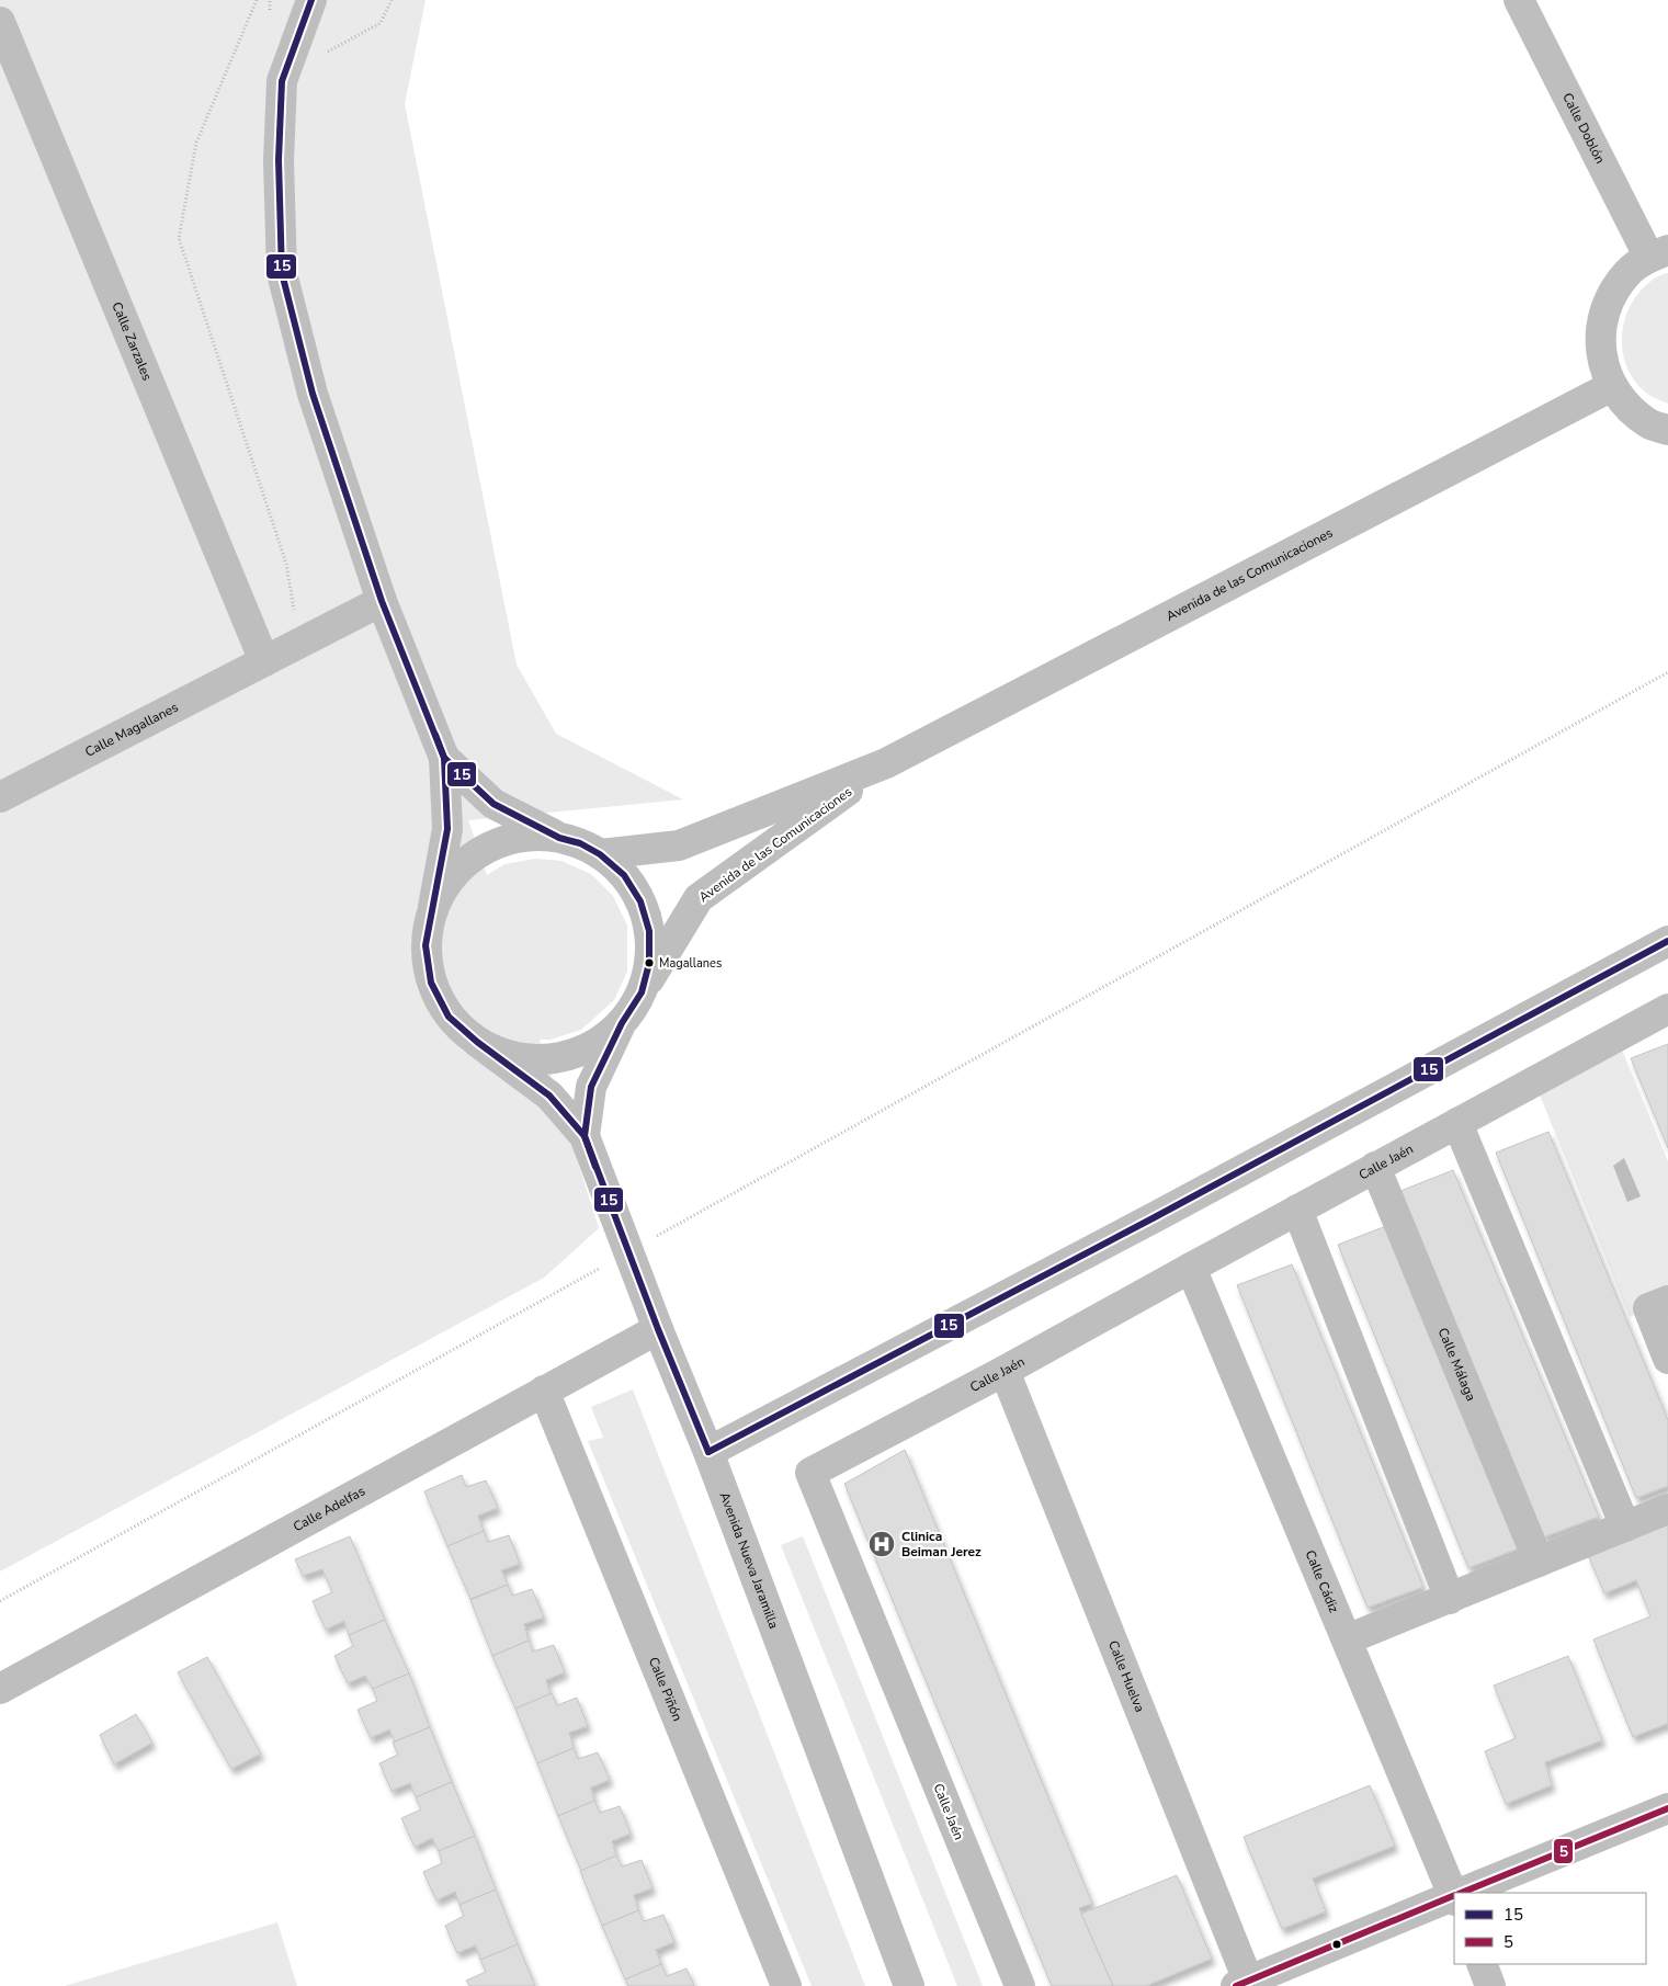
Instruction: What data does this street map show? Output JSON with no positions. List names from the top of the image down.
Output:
{
  "streets": {
    "street": [
      "Calle Doblón",
      "Calle Zarzales",
      "Avenida de las Comunicaciones",
      "Calle Magallanes",
      "Calle Jaén",
      "Calle Málaga",
      "Calle Adelfas",
      "Avenida Nueva Jaramilla",
      "Calle Cádiz",
      "Calle Huelva",
      "Calle Piñón"
    ]
  },
  "crossings": [
    ["Calle Zarzales", "Calle Magallanes"],
    ["Avenida de las Comunicaciones", "Avenida Nueva Jaramilla"],
    ["Calle Jaén", "Calle Málaga"],
    ["Calle Jaén", "Calle Cádiz"],
    ["Calle Jaén", "Calle Huelva"],
    ["Calle Adelfas", "Avenida Nueva Jaramilla"],
    ["Calle Adelfas", "Calle Piñón"]
  ],
  "places": {
    "other": ["Magallanes"],
    "hospital": ["Clinica Beiman Jerez"]
  },
  "lines": ["transit line 15", "transit line 5"],
  "legend": ["15", "5"]
}
